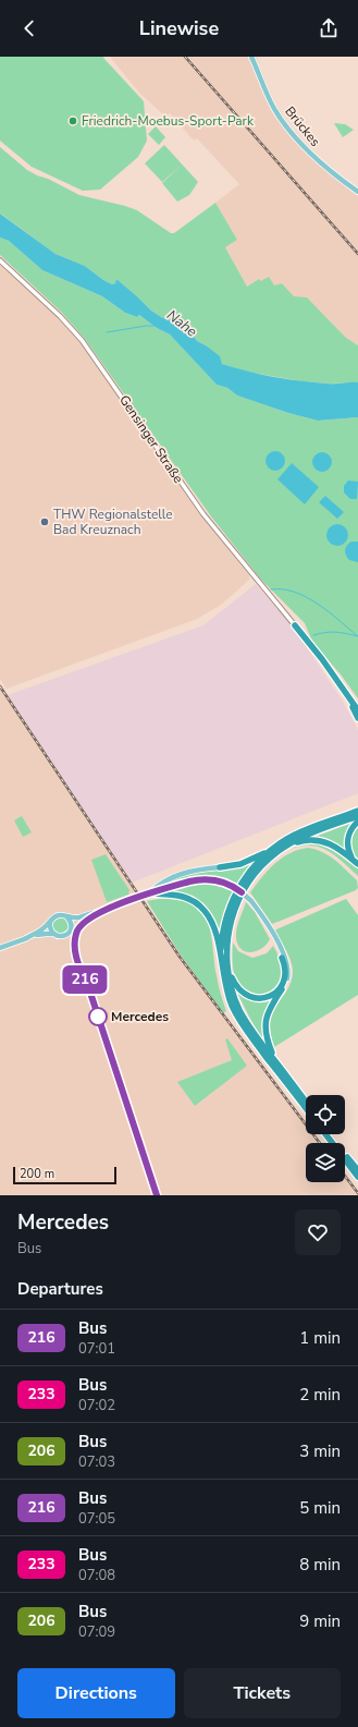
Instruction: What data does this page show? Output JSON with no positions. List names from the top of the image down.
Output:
{
  "streets": {
    "main road": ["Brückes"],
    "street": ["Gensinger Straße"]
  },
  "water": ["Nahe"],
  "places": ["Friedrich-Moebus-Sport-Park", "THW Regionalstelle Bad Kreuznach", "Mercedes"],
  "lines": ["bus line 216"],
  "scale_bar": "200 m",
  "page": {
    "header": "Linewise",
    "on_map": "216",
    "scale": "200 m",
    "heading": [
      ["Mercedes", "Bus"],
      "Departures"
    ],
    "list": [
      {
        "mark": "216",
        "name": "Bus",
        "note": "07:01",
        "value": "1 min"
      },
      {
        "mark": "233",
        "name": "Bus",
        "note": "07:02",
        "value": "2 min"
      },
      {
        "mark": "206",
        "name": "Bus",
        "note": "07:03",
        "value": "3 min"
      },
      {
        "mark": "216",
        "name": "Bus",
        "note": "07:05",
        "value": "5 min"
      },
      {
        "mark": "233",
        "name": "Bus",
        "note": "07:08",
        "value": "8 min"
      },
      {
        "mark": "206",
        "name": "Bus",
        "note": "07:09",
        "value": "9 min"
      }
    ],
    "buttons": ["Directions", "Tickets"]
  }
}
